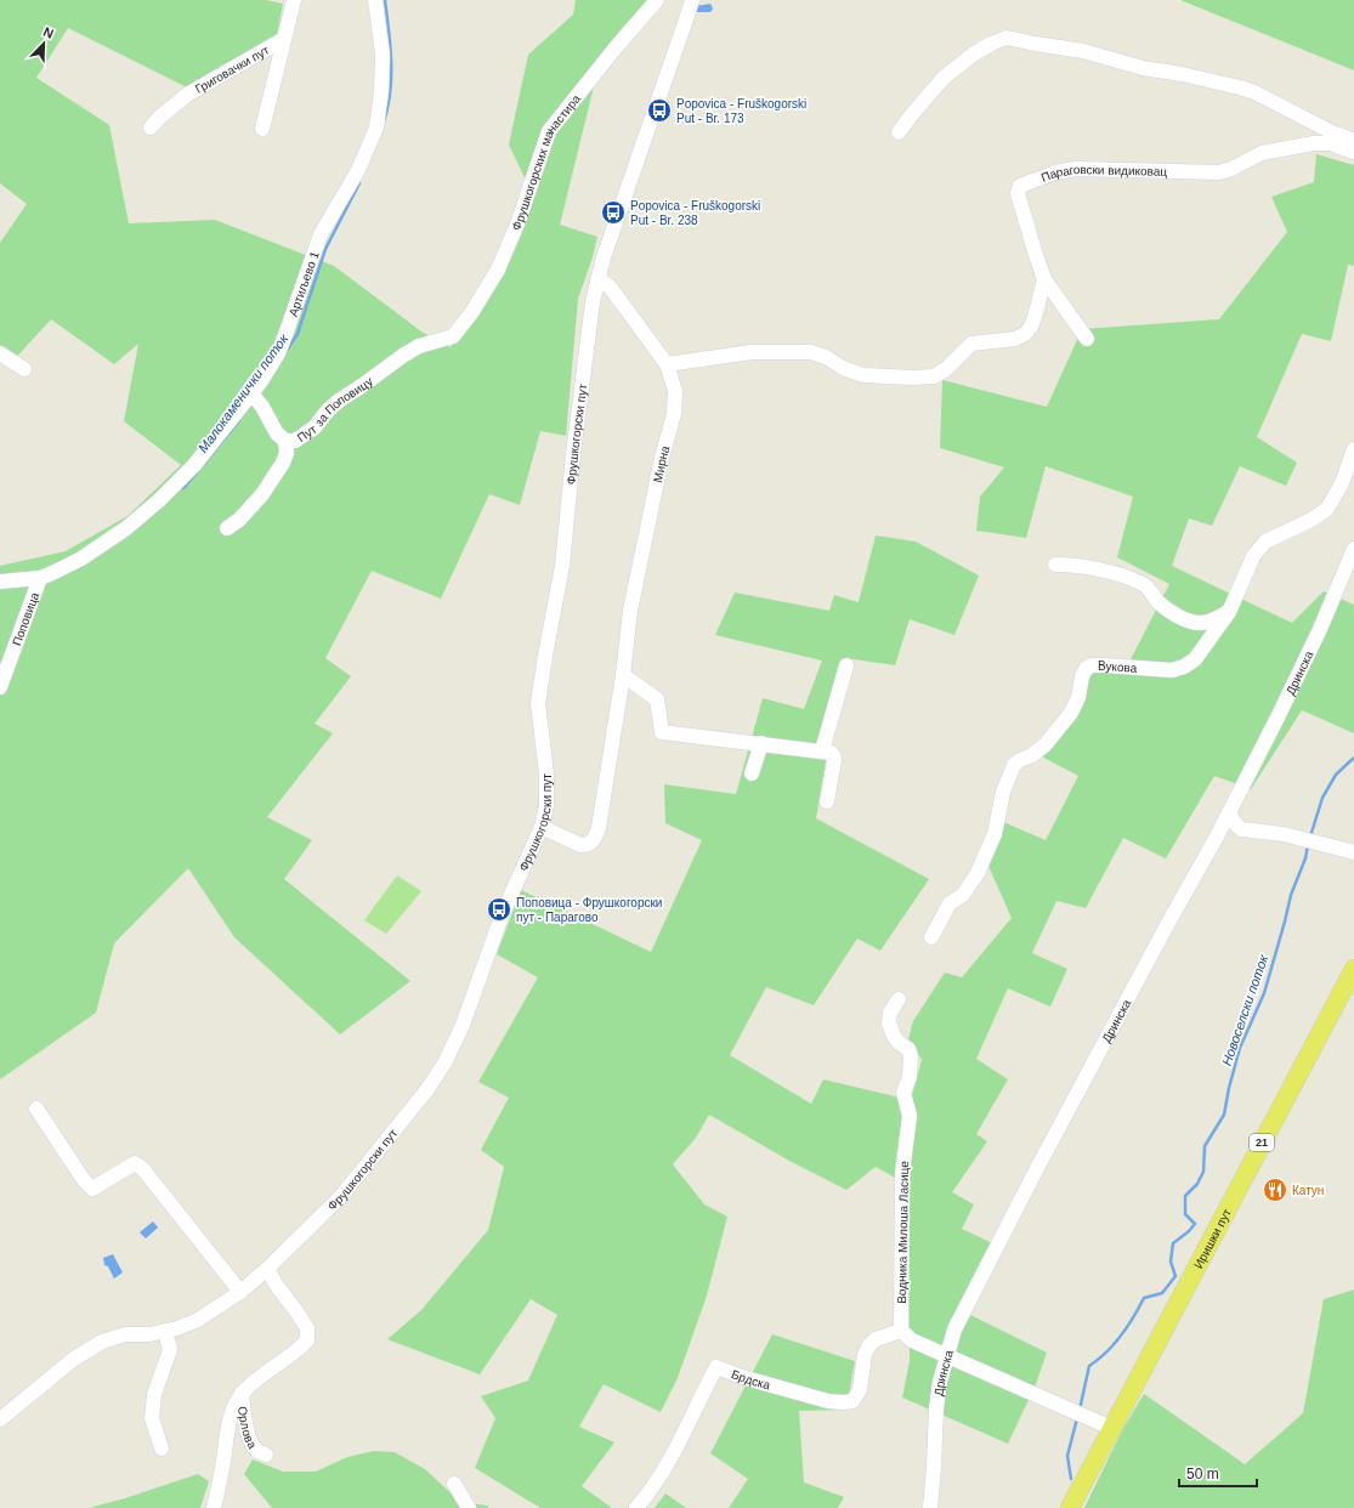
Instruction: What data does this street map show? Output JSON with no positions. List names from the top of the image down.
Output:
{
  "streets": {
    "main road": ["21", "Иришки пут"],
    "street": [
      "Григовачки пут",
      "Фрушкогорских манастира",
      "Параговски видиковац",
      "Артиљево 1",
      "Пут за Поповицу",
      "Фрушкогорски пут",
      "Мирна",
      "Поповица",
      "Вукова",
      "Дринска",
      "Водника Милоша Ласице",
      "Брдска",
      "Орлова"
    ]
  },
  "crossings": [
    ["Фрушкогорских манастира", "Пут за Поповицу"],
    ["Артиљево 1", "Поповица"],
    ["Фрушкогорски пут", "Мирна"],
    ["Водника Милоша Ласице", "Брдска"]
  ],
  "water": ["Малокаменички поток", "Новоселски поток"],
  "places": {
    "bus stop": ["Popovica - Fruškogorski Put - Br. 173", "Popovica - Fruškogorski Put - Br. 238", "Поповица - Фрушкогорски пут - Парагово"],
    "restaurant": ["Катун"]
  },
  "scale_bar": "50 m",
  "north": "top right"
}
